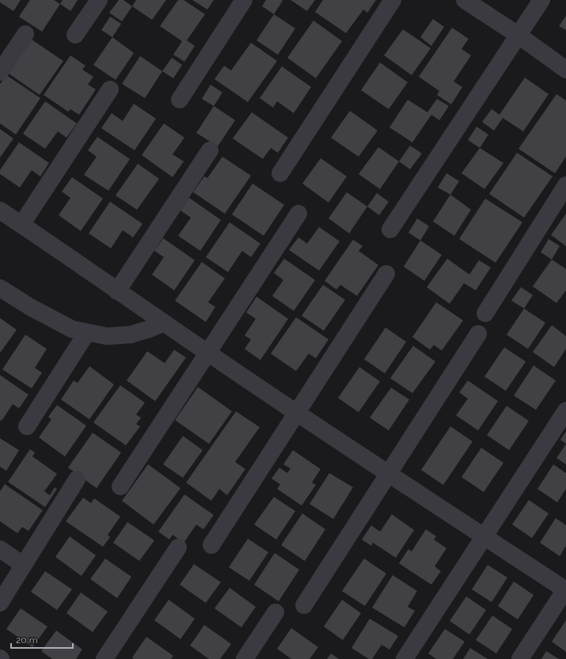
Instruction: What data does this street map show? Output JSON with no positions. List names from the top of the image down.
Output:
{
  "scale_bar": "20 m"
}
